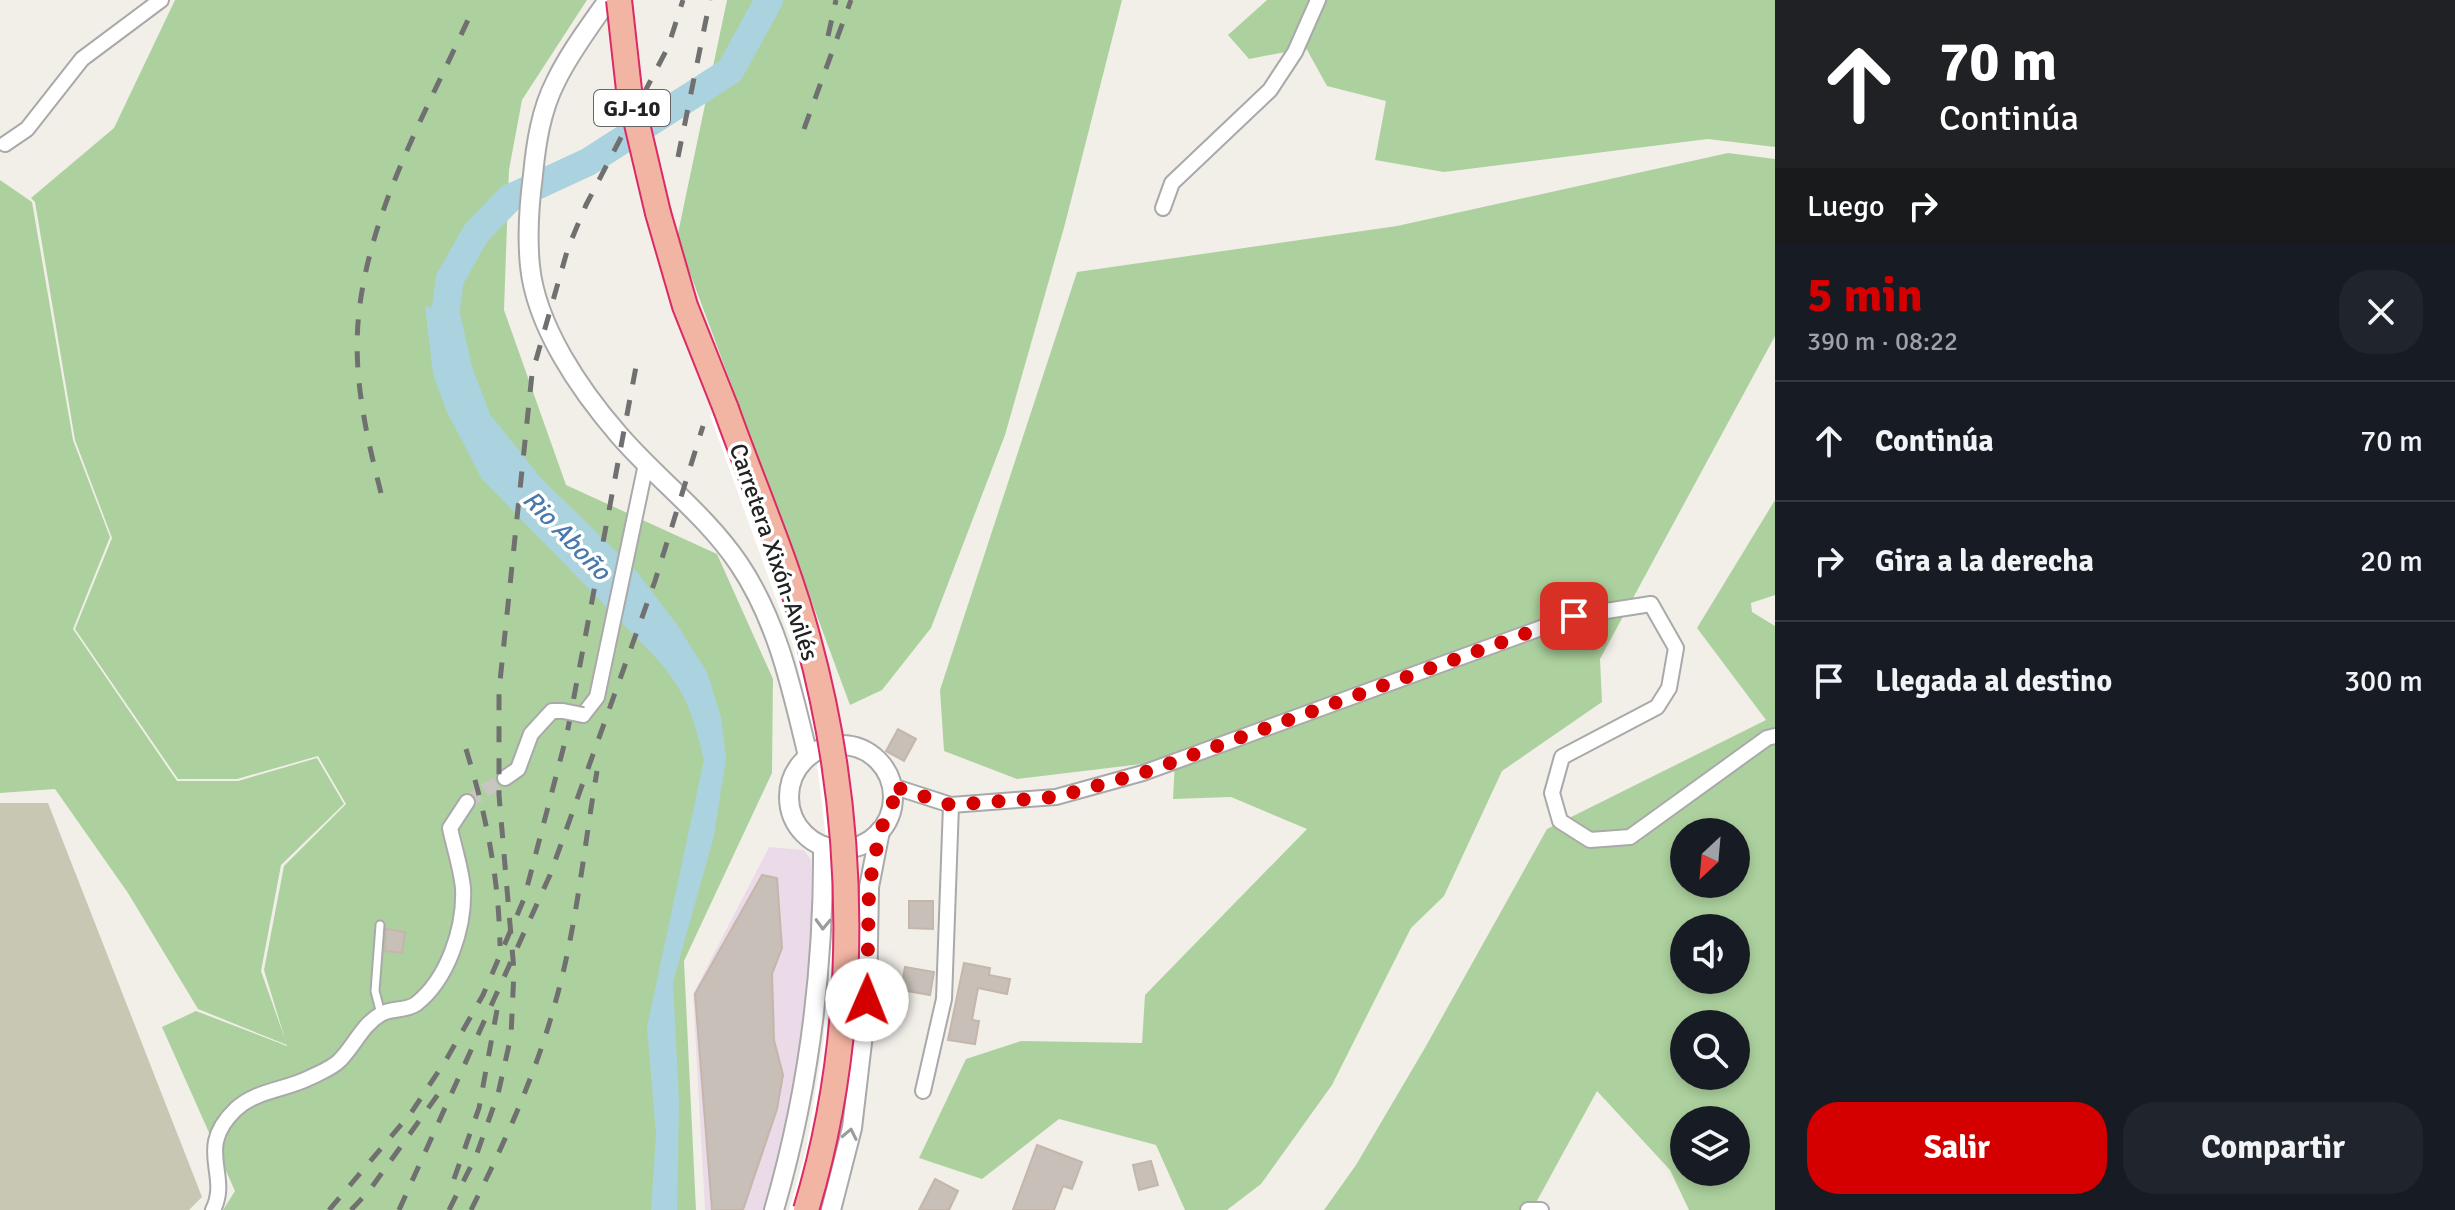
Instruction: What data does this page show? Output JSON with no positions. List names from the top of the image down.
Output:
{
  "streets": {
    "highway": ["GJ-10", "Carretera Xixón-Avilés"]
  },
  "water": ["Rio Aboño"],
  "north": "bottom left",
  "page": {
    "turn": ["70 m", "Continúa"],
    "then": "Luego",
    "heading": ["5 min", "390 m · 08:22"],
    "list": [
      {
        "name": "Continúa",
        "value": "70 m"
      },
      {
        "name": "Gira a la derecha",
        "value": "20 m"
      },
      {
        "name": "Llegada al destino",
        "value": "300 m"
      }
    ],
    "buttons": ["Salir", "Compartir"]
  }
}
